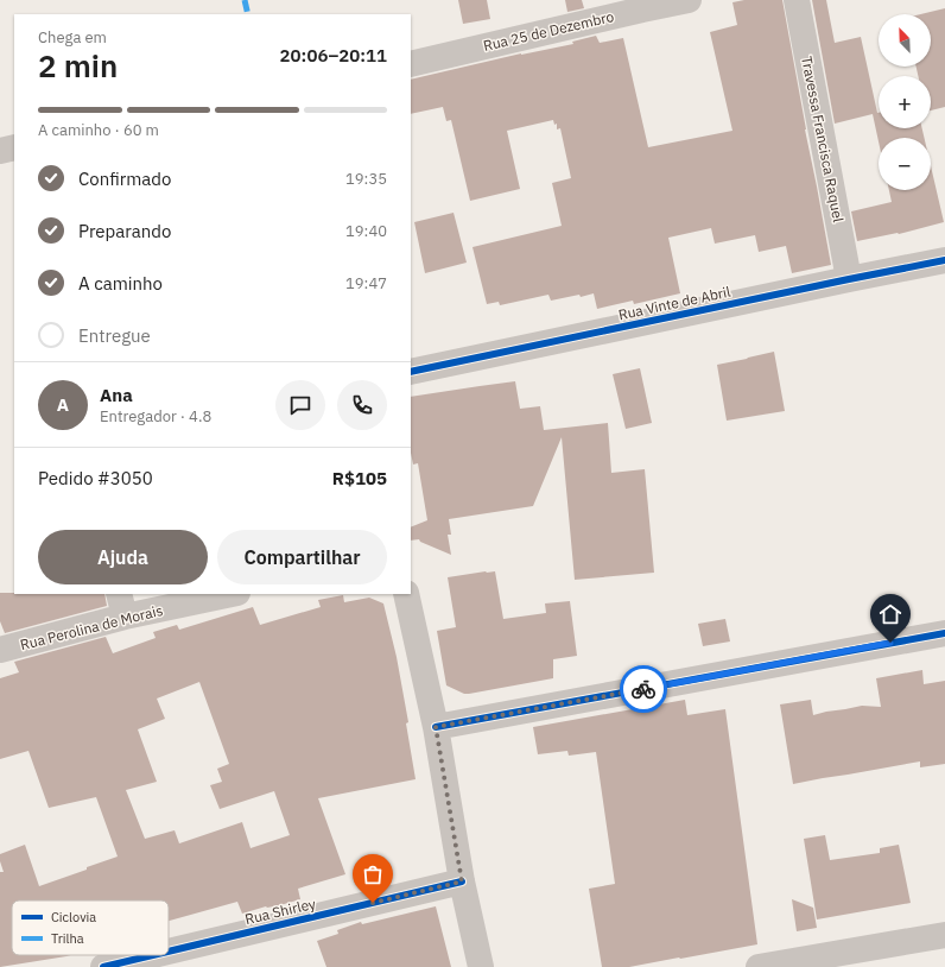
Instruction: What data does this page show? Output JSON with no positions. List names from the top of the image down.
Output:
{
  "streets": {
    "street": [
      "Rua 25 de Dezembro",
      "Travessa Francisca Raquel",
      "Rua Vinte de Abril",
      "Rua Perolina de Morais",
      "Rua Shirley"
    ]
  },
  "crossings": [
    ["Travessa Francisca Raquel", "Rua Vinte de Abril"]
  ],
  "legend": ["Ciclovia", "Trilha"],
  "north": "top left",
  "page": {
    "map_buttons": ["+", "−"],
    "heading": ["2 min", "Chega em", "20:06–20:11"],
    "panel": [
      "Ana",
      "Entregador · 4.8",
      "Pedido #3050",
      "R$105"
    ],
    "bar": "A caminho · 60 m",
    "list": [
      ["Confirmado", "19:35"],
      ["Preparando", "19:40"],
      ["A caminho", "19:47"],
      "Entregue"
    ],
    "round": "A",
    "buttons": ["Ajuda", "Compartilhar"]
  }
}
